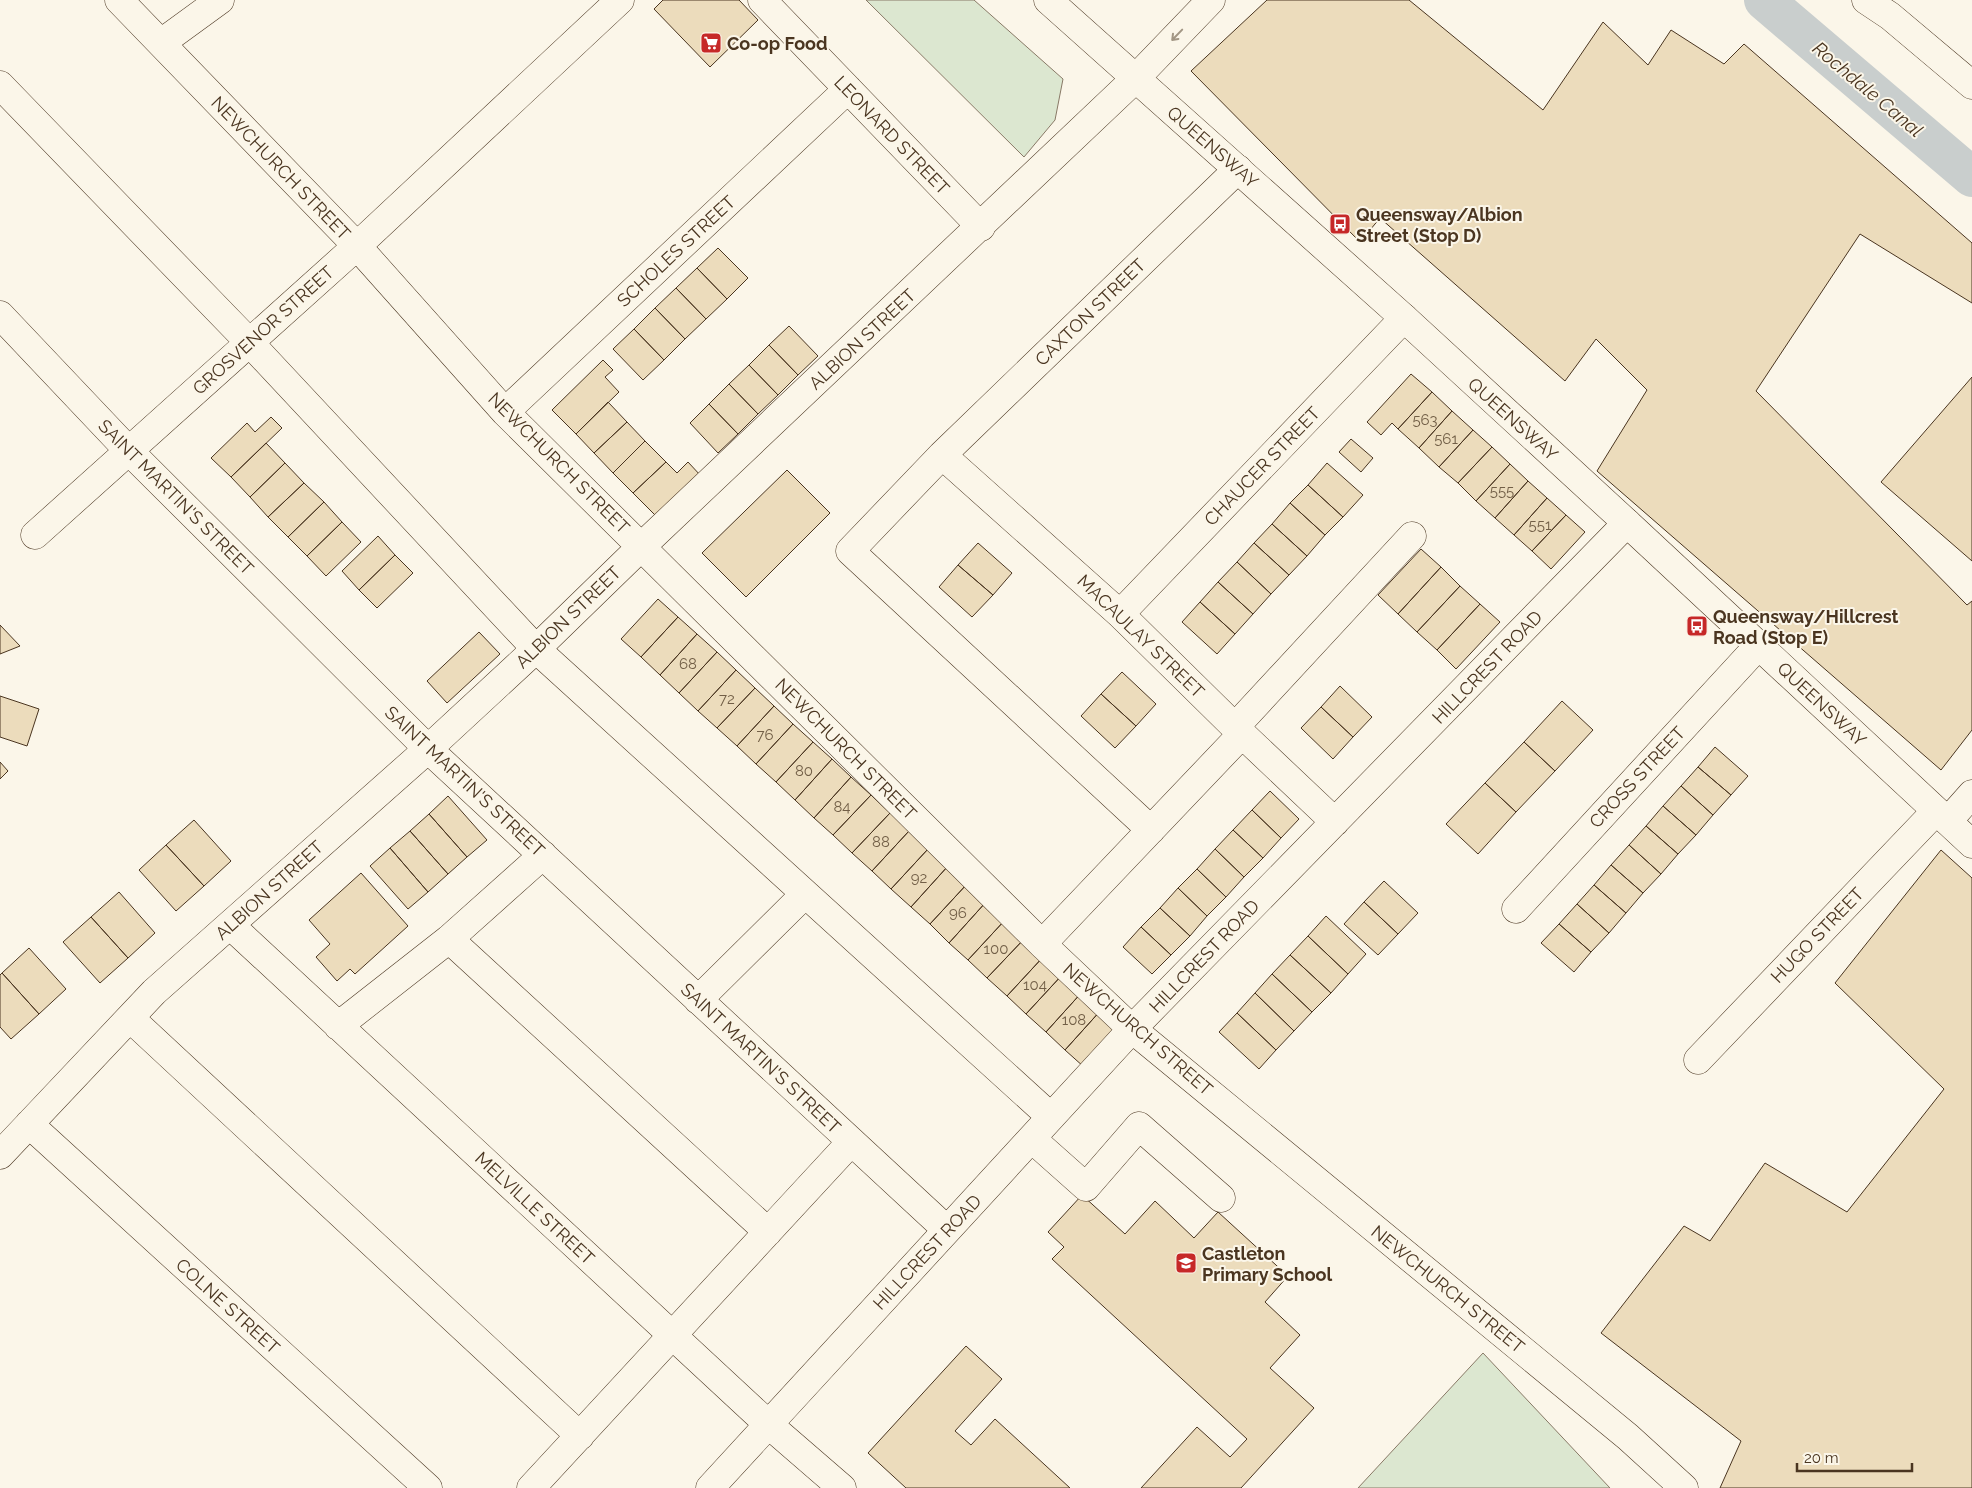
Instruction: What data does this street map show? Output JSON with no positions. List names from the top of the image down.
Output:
{
  "streets": {
    "street": [
      "LEONARD STREET",
      "QUEENSWAY",
      "NEWCHURCH STREET",
      "SCHOLES STREET",
      "CAXTON STREET",
      "GROSVENOR STREET",
      "ALBION STREET",
      "CHAUCER STREET",
      "SAINT MARTIN'S STREET",
      "MACAULAY STREET",
      "HILLCREST ROAD",
      "CROSS STREET",
      "HUGO STREET",
      "MELVILLE STREET",
      "COLNE STREET"
    ]
  },
  "crossings": [
    ["LEONARD STREET", "SCHOLES STREET"],
    ["LEONARD STREET", "ALBION STREET"],
    ["QUEENSWAY", "CAXTON STREET"],
    ["QUEENSWAY", "ALBION STREET"],
    ["QUEENSWAY", "CHAUCER STREET"],
    ["QUEENSWAY", "HILLCREST ROAD"],
    ["QUEENSWAY", "CROSS STREET"],
    ["QUEENSWAY", "HUGO STREET"],
    ["NEWCHURCH STREET", "SCHOLES STREET"],
    ["NEWCHURCH STREET", "GROSVENOR STREET"],
    ["NEWCHURCH STREET", "ALBION STREET"],
    ["NEWCHURCH STREET", "HILLCREST ROAD"],
    ["CAXTON STREET", "MACAULAY STREET"],
    ["GROSVENOR STREET", "SAINT MARTIN'S STREET"],
    ["ALBION STREET", "SAINT MARTIN'S STREET"],
    ["ALBION STREET", "MELVILLE STREET"],
    ["ALBION STREET", "COLNE STREET"],
    ["CHAUCER STREET", "MACAULAY STREET"],
    ["SAINT MARTIN'S STREET", "HILLCREST ROAD"],
    ["MACAULAY STREET", "HILLCREST ROAD"],
    ["HILLCREST ROAD", "MELVILLE STREET"]
  ],
  "water": ["Rochdale Canal"],
  "places": {
    "supermarket": ["Co-op Food"],
    "bus stop": ["Queensway/Albion Street (Stop D)", "Queensway/Hillcrest Road (Stop E)"],
    "school or university": ["Castleton Primary School"]
  },
  "house_numbers": [
    "563",
    "561",
    "555",
    "551",
    "68",
    "72",
    "76",
    "80",
    "84",
    "88",
    "92",
    "96",
    "100",
    "104",
    "108"
  ],
  "scale_bar": "20 m"
}
